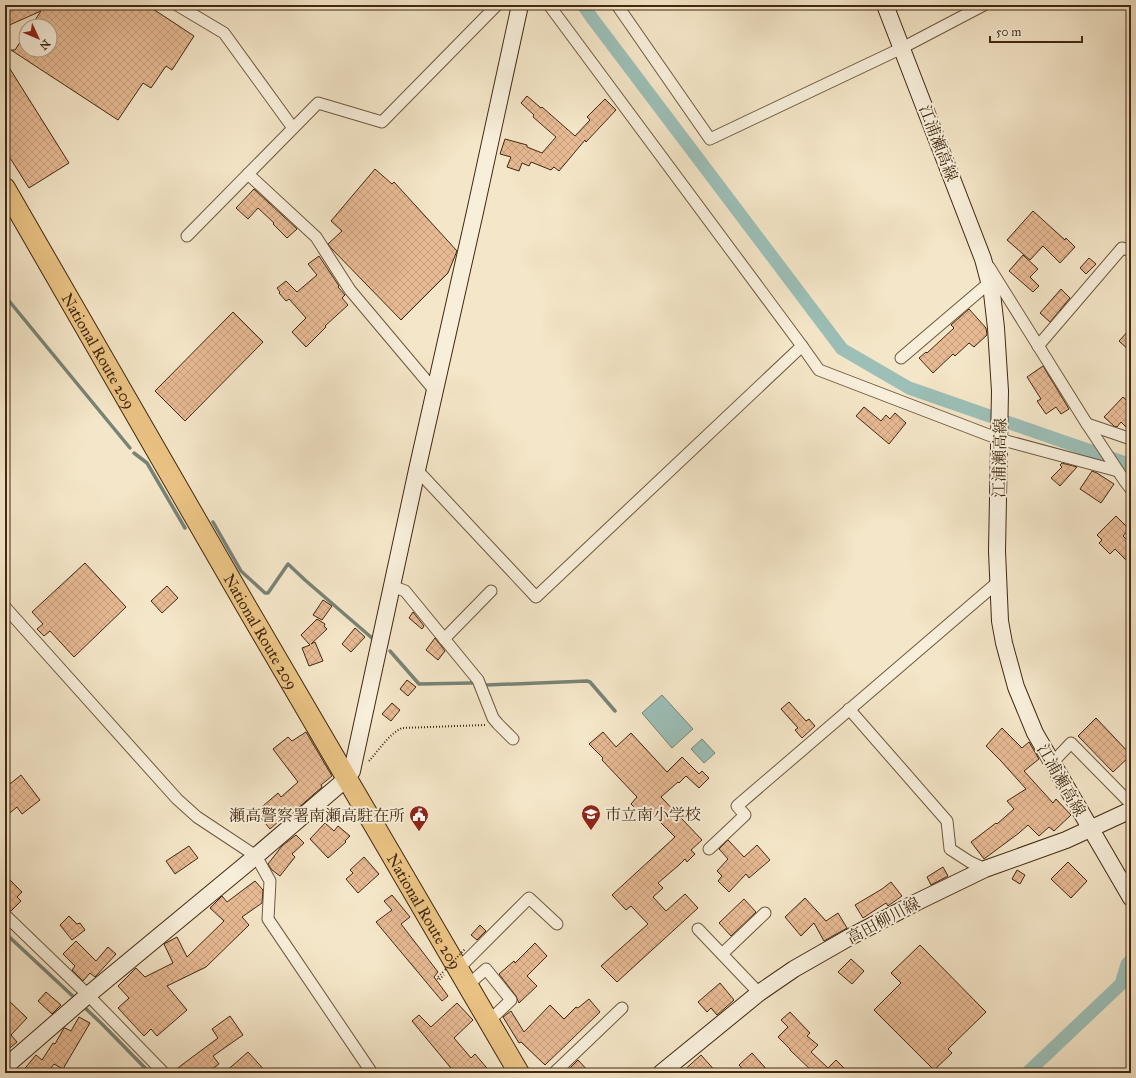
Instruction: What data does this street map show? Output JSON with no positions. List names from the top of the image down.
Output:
{
  "streets": {
    "highway": ["National Route 209"],
    "main road": ["江浦瀬高線", "高田柳川線"]
  },
  "crossings": [
    ["江浦瀬高線", "高田柳川線"]
  ],
  "places": {
    "school or university": ["市立南小学校"],
    "public building": ["瀬高警察署南瀬高駐在所"]
  },
  "scale_bar": "50 m",
  "north": "bottom right"
}
